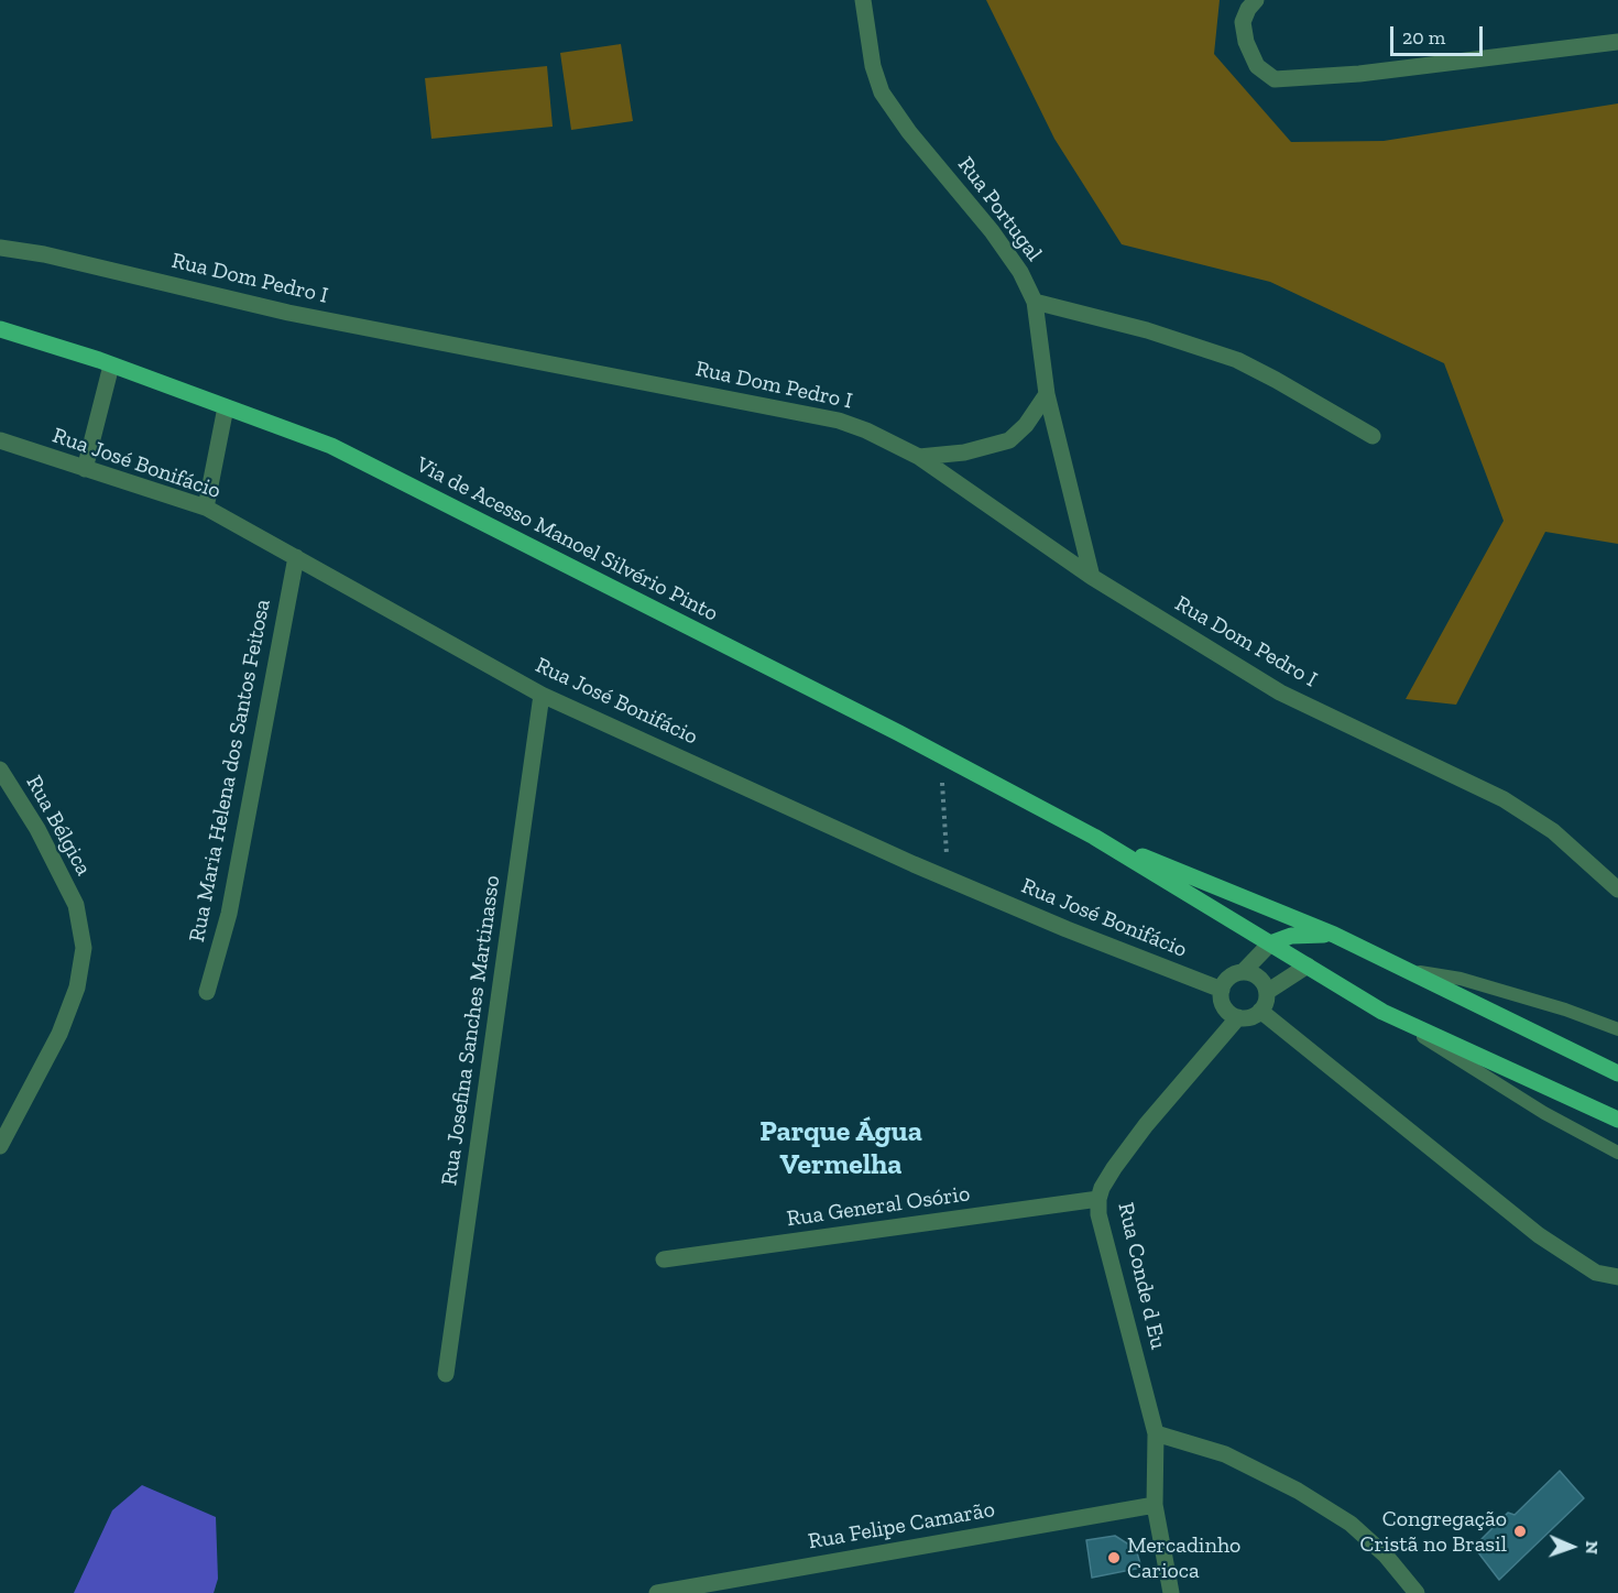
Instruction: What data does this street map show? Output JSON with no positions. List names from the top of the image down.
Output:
{
  "streets": {
    "main road": ["Via de Acesso Manoel Silvério Pinto"],
    "street": [
      "Rua Portugal",
      "Rua Dom Pedro I",
      "Rua José Bonifácio",
      "Rua Maria Helena dos Santos Feitosa",
      "Rua Bélgica",
      "Rua Josefina Sanches Martinasso",
      "Rua General Osório",
      "Rua Conde d Eu",
      "Rua Felipe Camarão"
    ]
  },
  "crossings": [
    ["Rua Portugal", "Rua Dom Pedro I"],
    ["Rua José Bonifácio", "Rua Maria Helena dos Santos Feitosa"],
    ["Rua José Bonifácio", "Rua Josefina Sanches Martinasso"],
    ["Rua José Bonifácio", "Rua Conde d Eu"],
    ["Rua General Osório", "Rua Conde d Eu"],
    ["Rua Conde d Eu", "Rua Felipe Camarão"]
  ],
  "districts": ["Parque Água Vermelha"],
  "places": ["Congregação Cristã no Brasil", "Mercadinho Carioca"],
  "scale_bar": "20 m",
  "north": "right"
}
